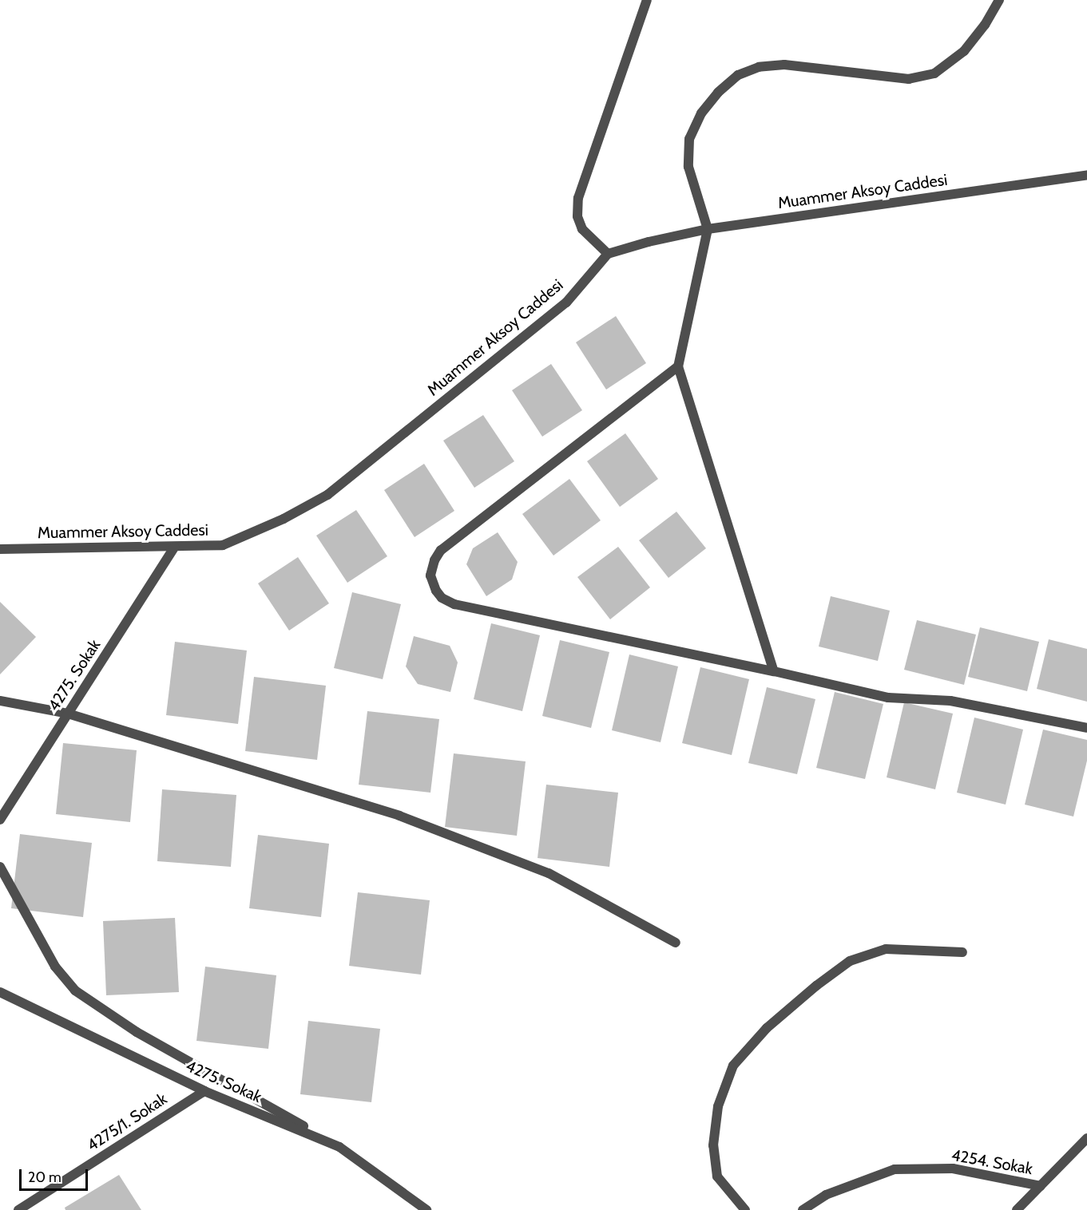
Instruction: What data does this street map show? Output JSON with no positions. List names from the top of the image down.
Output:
{
  "streets": {
    "street": [
      "Muammer Aksoy Caddesi",
      "4275. Sokak",
      "4275/1. Sokak",
      "4254. Sokak"
    ]
  },
  "crossings": [
    ["Muammer Aksoy Caddesi", "4275. Sokak"],
    ["4275. Sokak", "4275/1. Sokak"]
  ],
  "scale_bar": "20 m"
}
